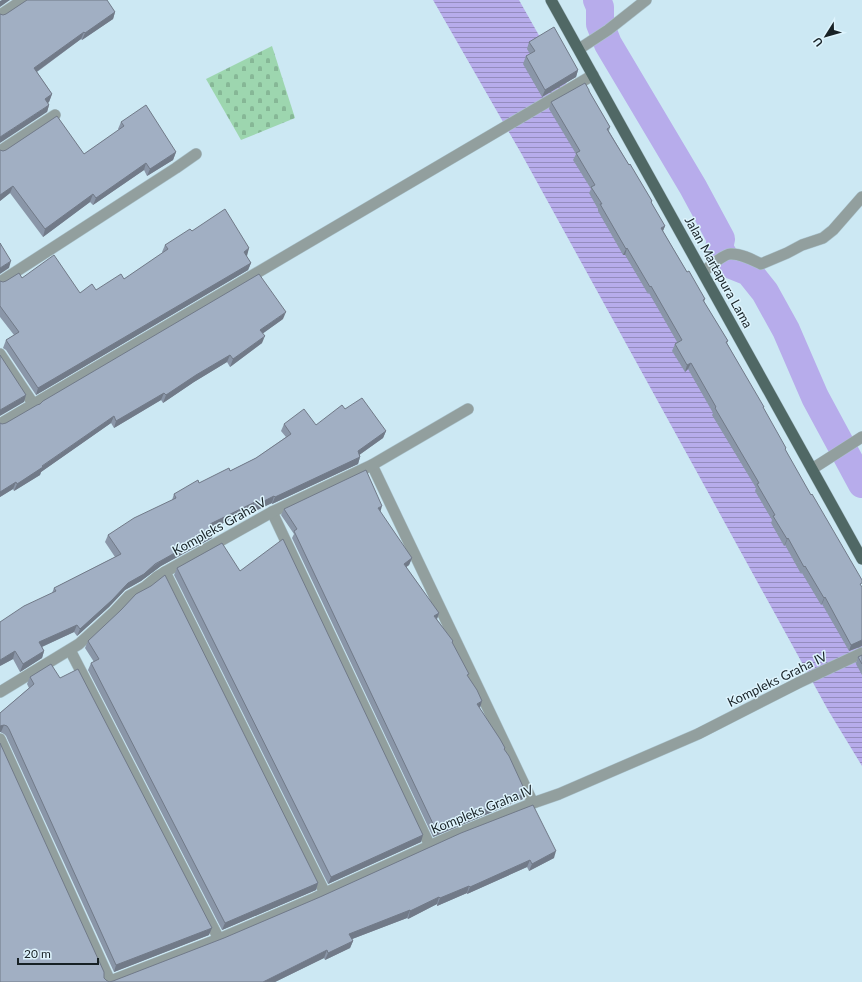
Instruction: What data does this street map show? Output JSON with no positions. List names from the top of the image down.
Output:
{
  "streets": {
    "main road": ["Jalan Martapura Lama"],
    "street": ["Kompleks Graha V", "Kompleks Graha IV"]
  },
  "scale_bar": "20 m",
  "north": "bottom left"
}
